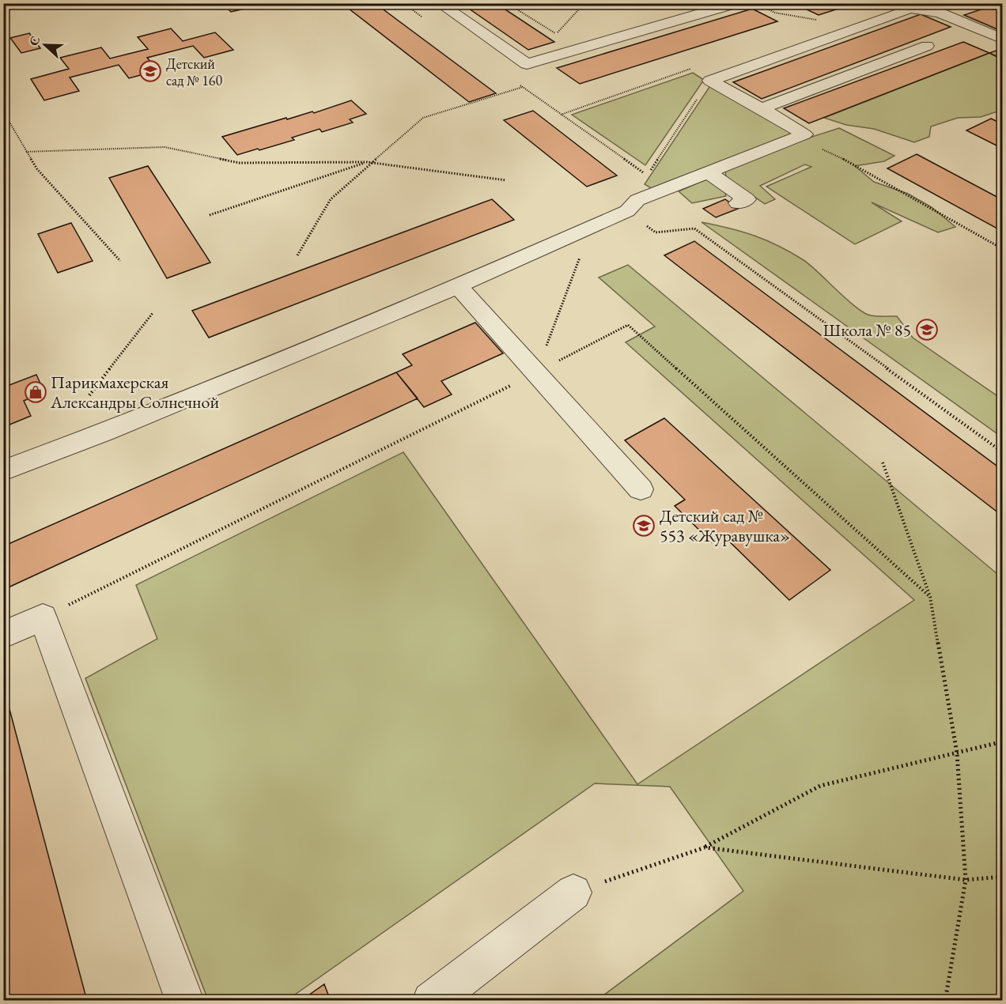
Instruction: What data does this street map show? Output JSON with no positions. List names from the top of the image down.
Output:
{
  "places": {
    "school or university": ["Детский сад № 160", "Школа № 85", "Детский сад № 553 «Журавушка»"],
    "shop": ["Парикмахерская Александры Солнечной"]
  },
  "north": "left"
}
